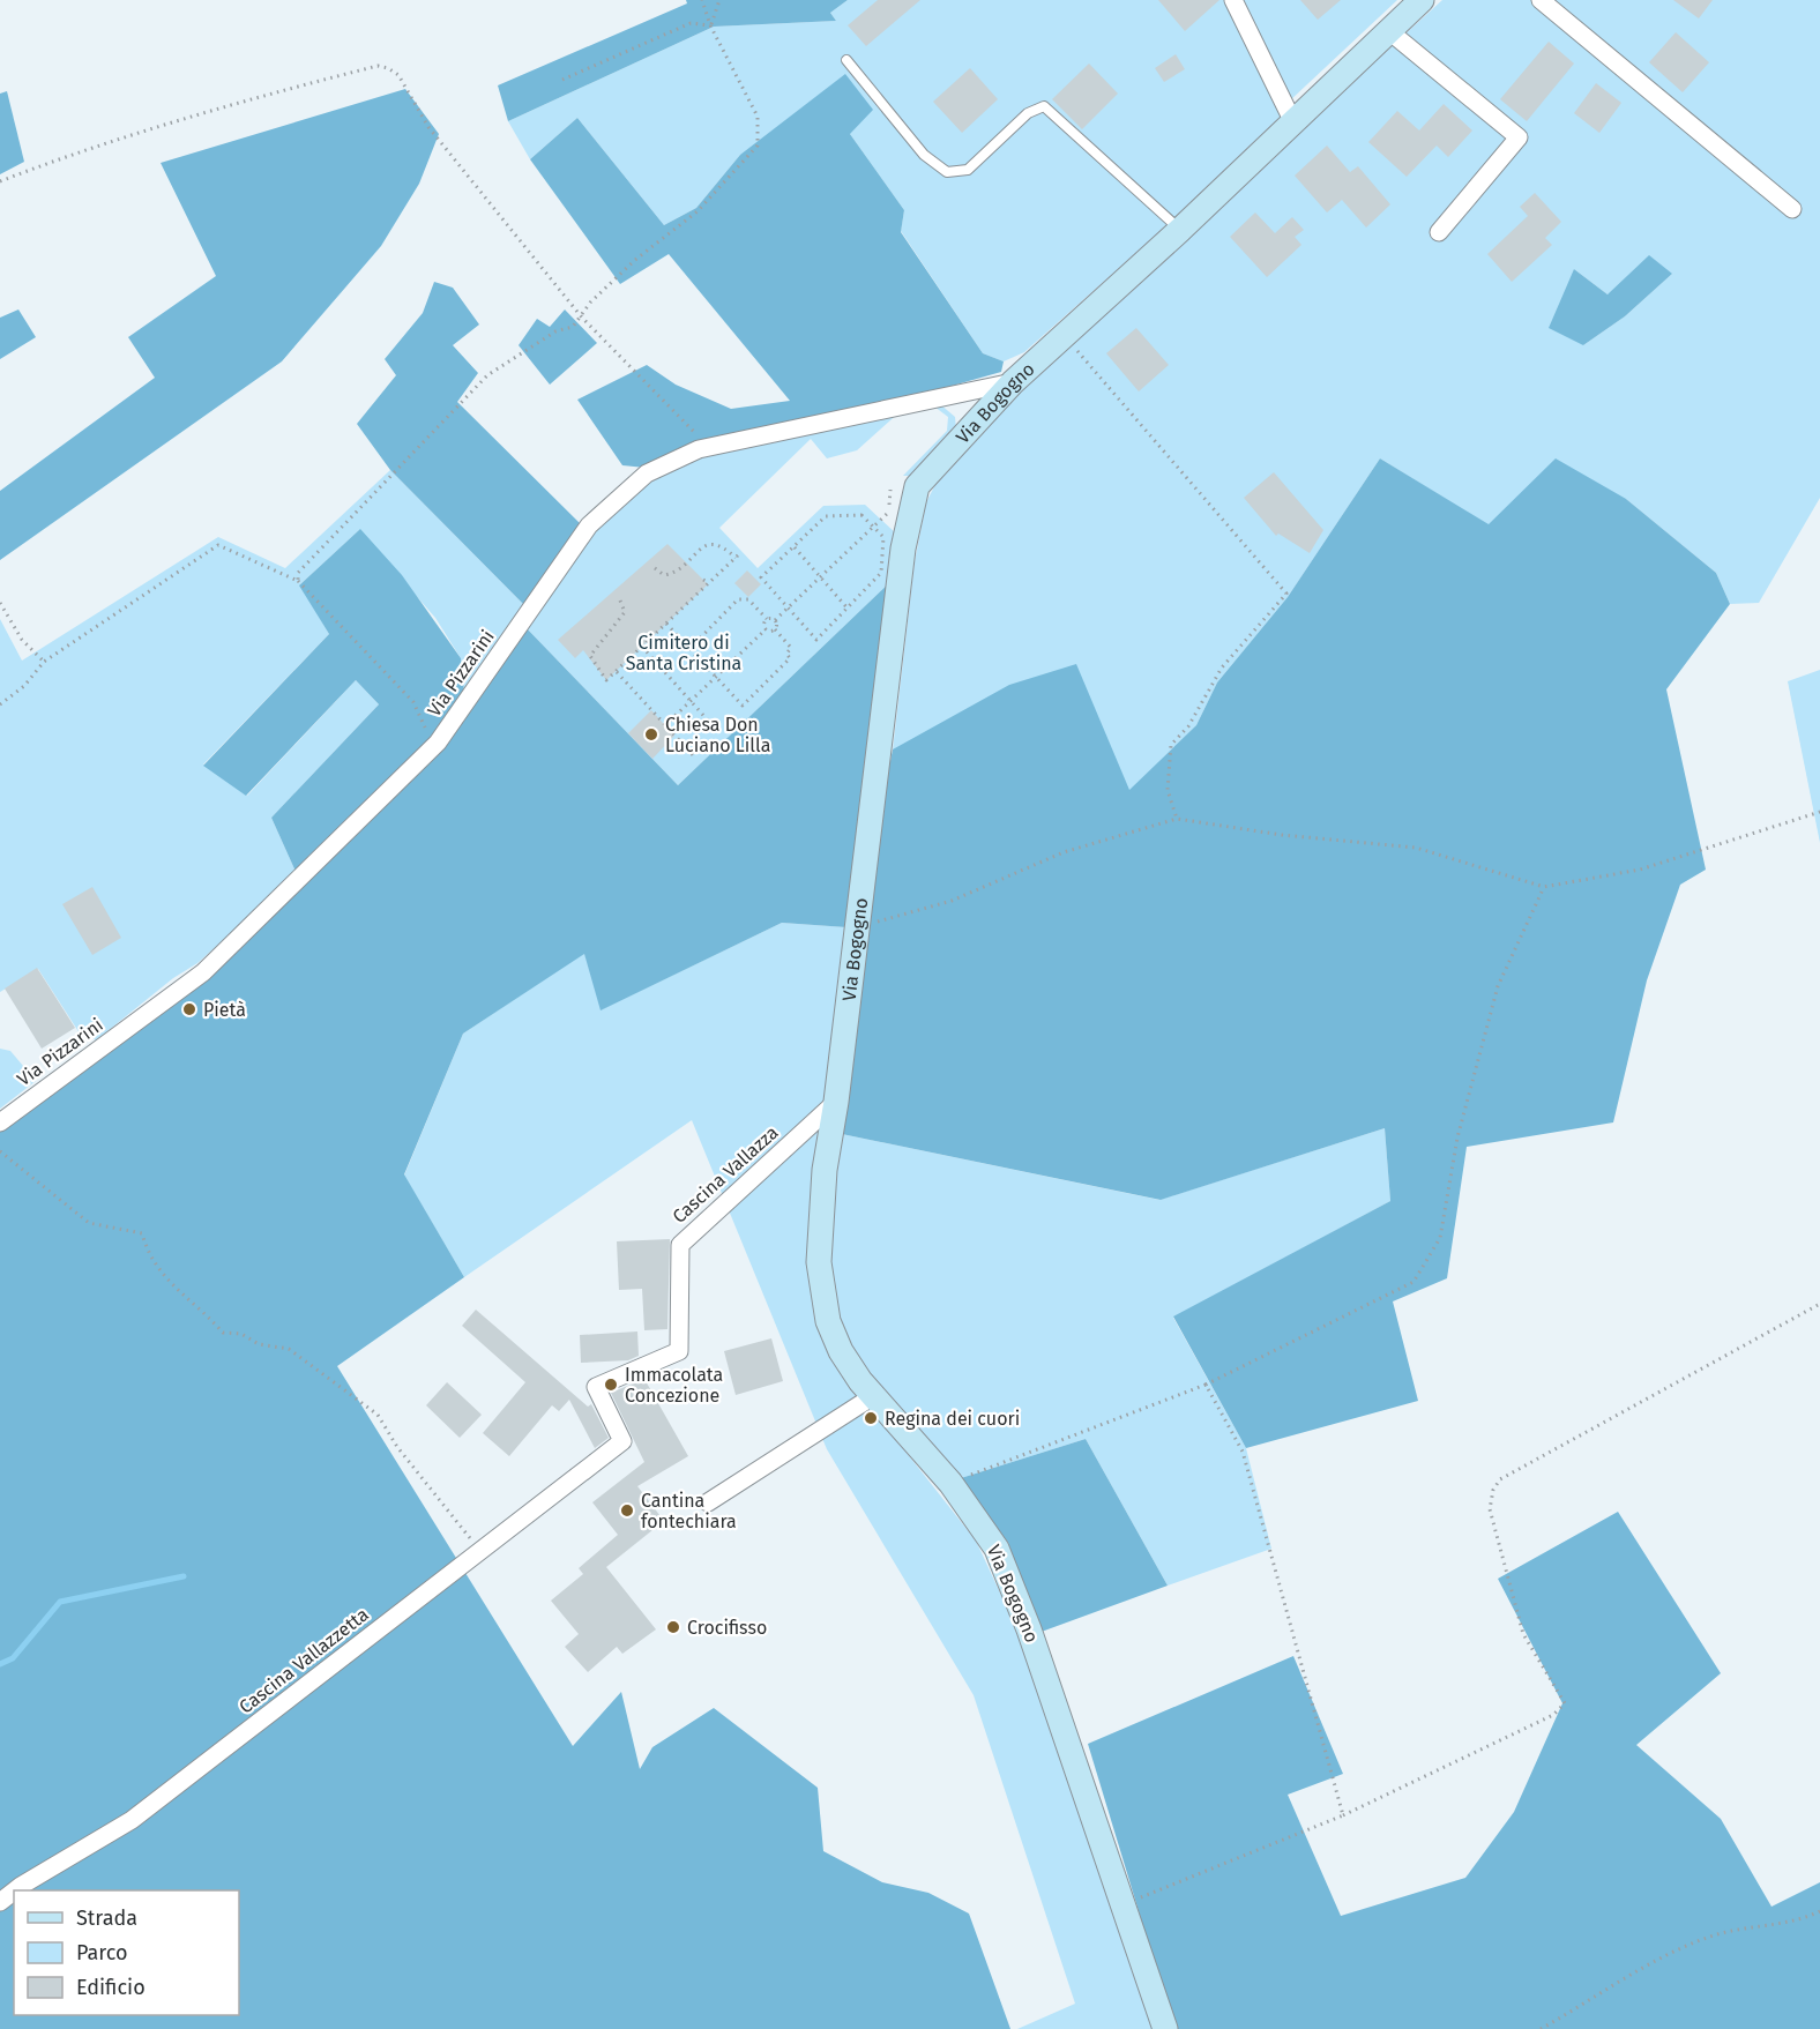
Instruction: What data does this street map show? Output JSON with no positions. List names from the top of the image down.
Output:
{
  "streets": {
    "main road": ["Via Bogogno"],
    "street": ["Via Pizzarini", "Cascina Vallazza", "Cascina Vallazzetta"]
  },
  "crossings": [
    ["Via Bogogno", "Via Pizzarini"],
    ["Via Bogogno", "Cascina Vallazza"],
    ["Cascina Vallazza", "Cascina Vallazzetta"]
  ],
  "parks": ["Cimitero di Santa Cristina"],
  "places": [
    "Chiesa Don Luciano Lilla",
    "Pietà",
    "Immacolata Concezione",
    "Regina dei cuori",
    "Cantina fontechiara",
    "Crocifisso"
  ],
  "legend": ["Strada", "Parco", "Edificio"]
}
